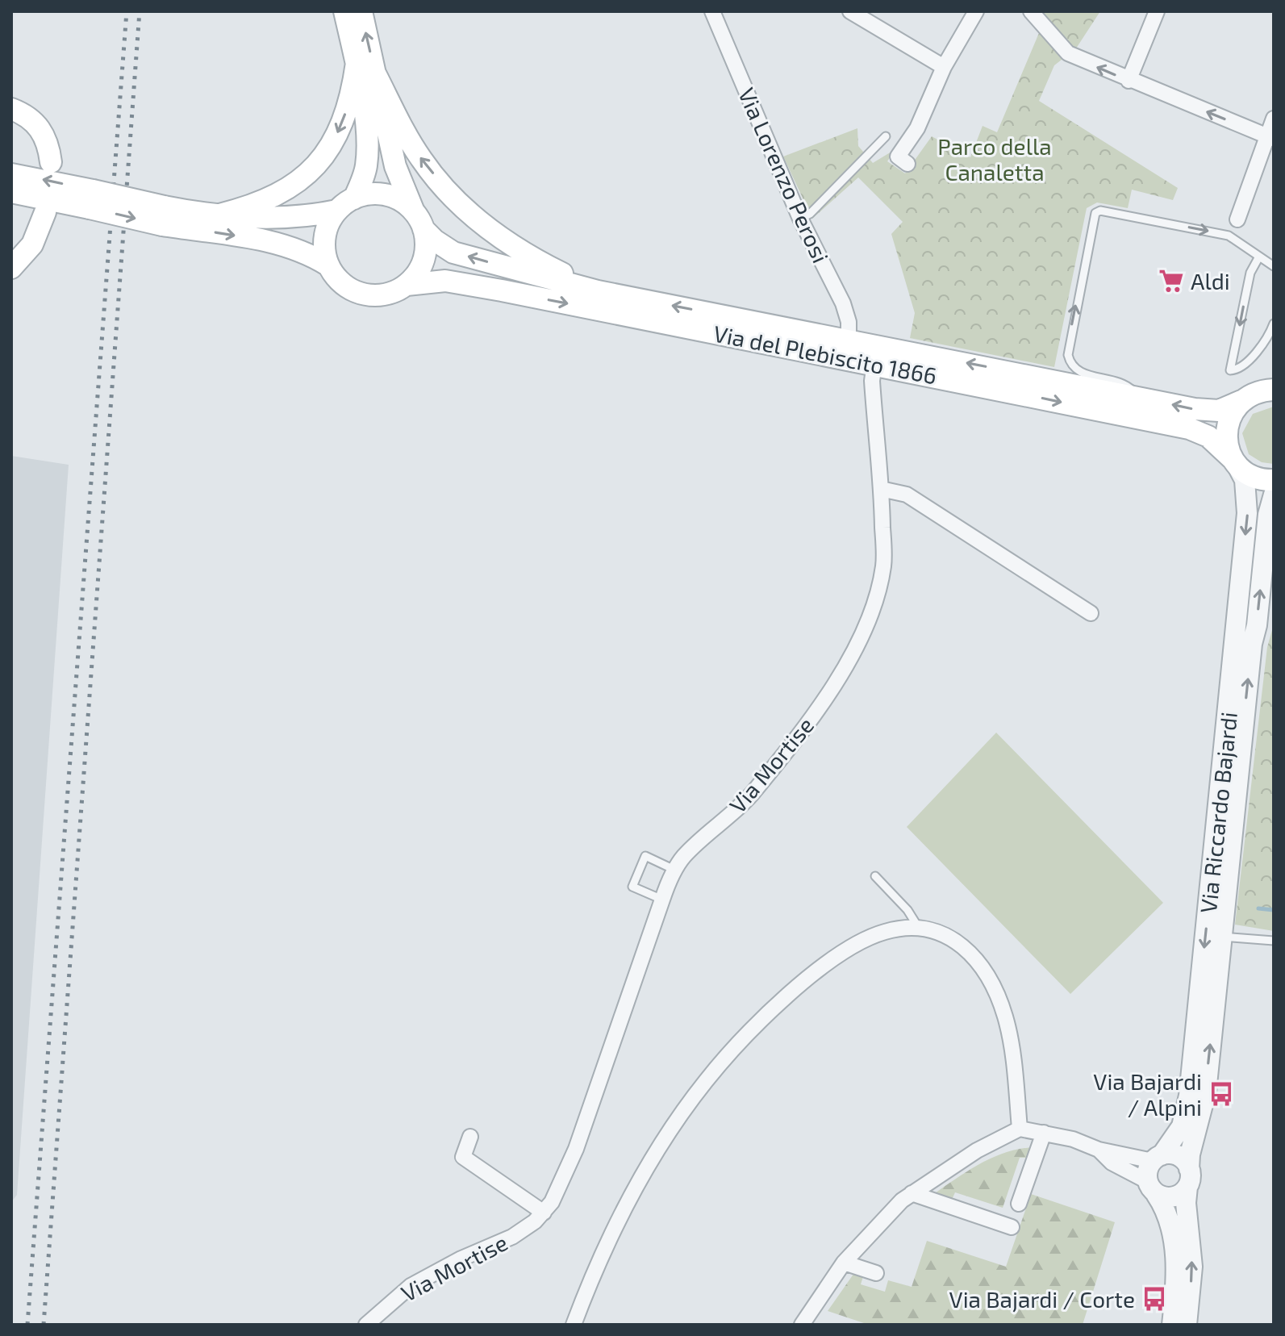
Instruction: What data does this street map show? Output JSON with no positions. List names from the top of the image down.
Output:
{
  "streets": {
    "main road": ["Via del Plebiscito 1866"],
    "street": ["Via Lorenzo Perosi", "Via Mortise", "Via Riccardo Bajardi"]
  },
  "crossings": [
    ["Via Lorenzo Perosi", "Via del Plebiscito 1866"],
    ["Via del Plebiscito 1866", "Via Mortise"],
    ["Via del Plebiscito 1866", "Via Riccardo Bajardi"]
  ],
  "parks": ["Parco della Canaletta"],
  "places": {
    "supermarket": ["Aldi"],
    "bus stop": ["Via Bajardi / Alpini", "Via Bajardi / Corte"]
  }
}
